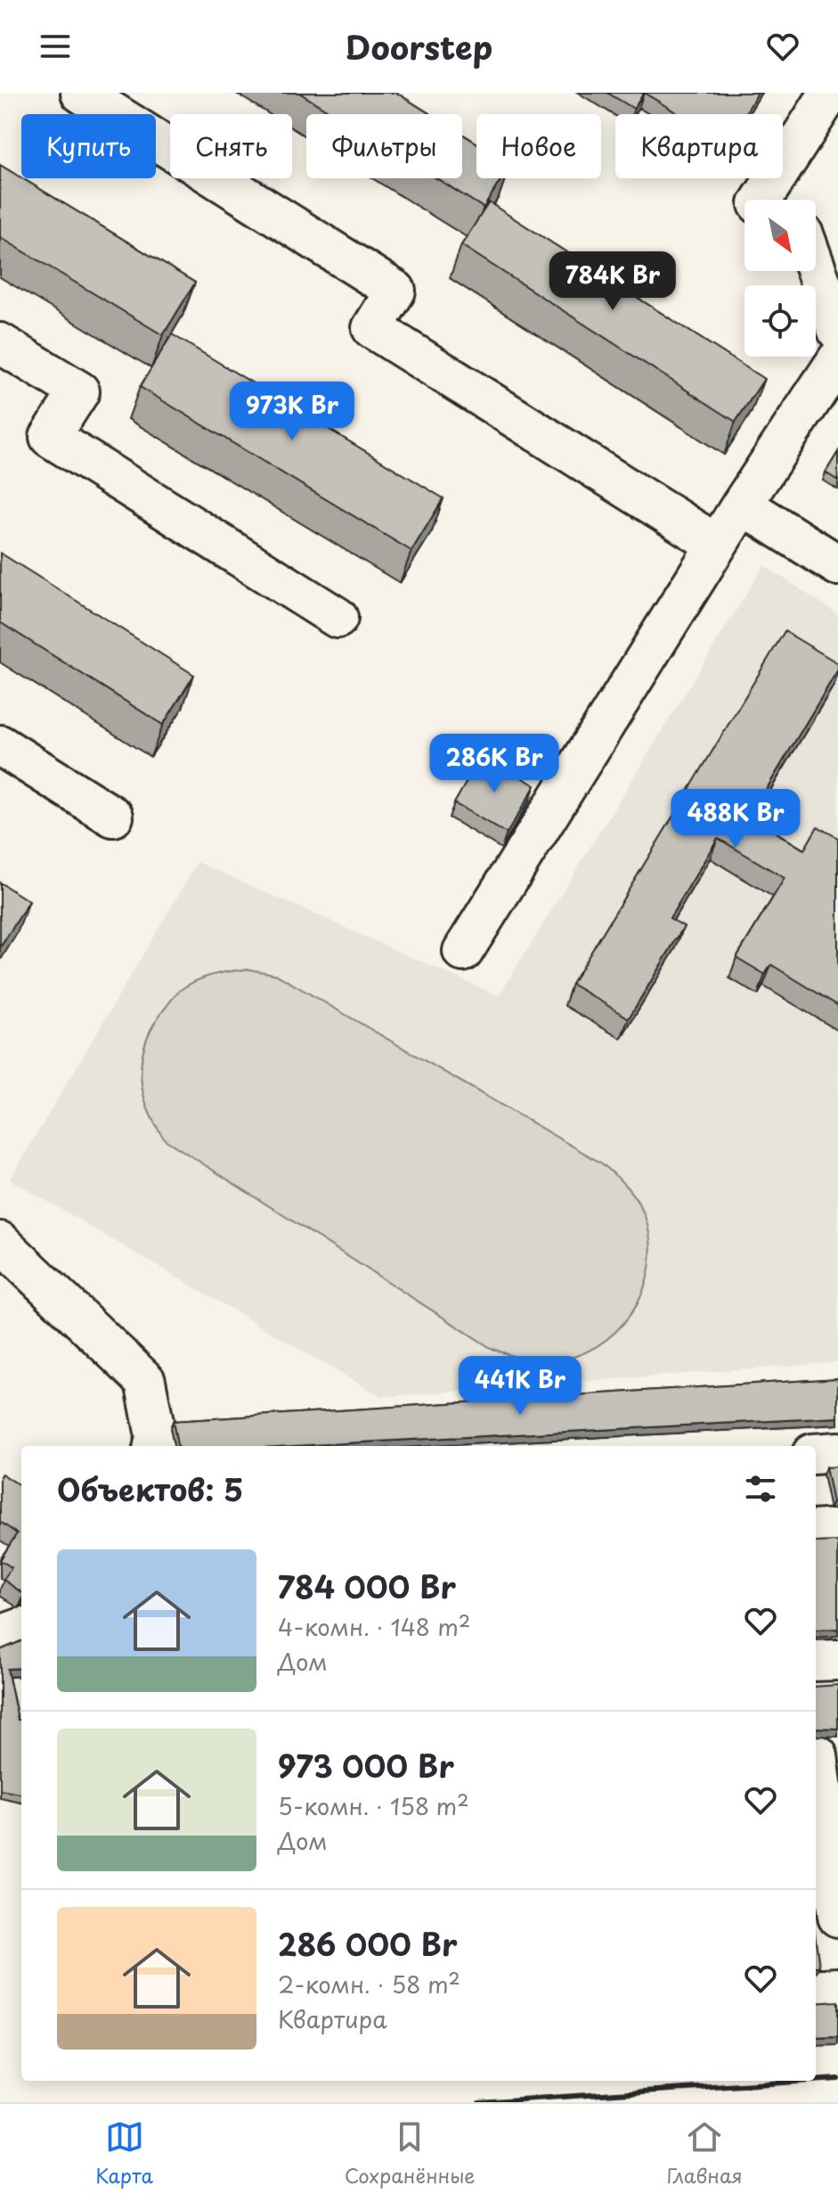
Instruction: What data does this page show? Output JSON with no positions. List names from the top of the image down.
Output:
{
  "north": "bottom right",
  "page": {
    "header": "Doorstep",
    "chip": [
      "Купить",
      "Снять",
      "Фильтры",
      "Новое",
      "Квартира"
    ],
    "price": [
      "784K Br",
      "973K Br",
      "286K Br",
      "488K Br",
      "441K Br"
    ],
    "heading": "Объектов: 5",
    "list": [
      {
        "name": "784 000 Br",
        "note": "4-комн. · 148 m² · Дом"
      },
      {
        "name": "973 000 Br",
        "note": "5-комн. · 158 m² · Дом"
      },
      {
        "name": "286 000 Br",
        "note": "2-комн. · 58 m² · Квартира"
      }
    ],
    "tabs": ["Карта", "Сохранённые", "Главная"]
  }
}
